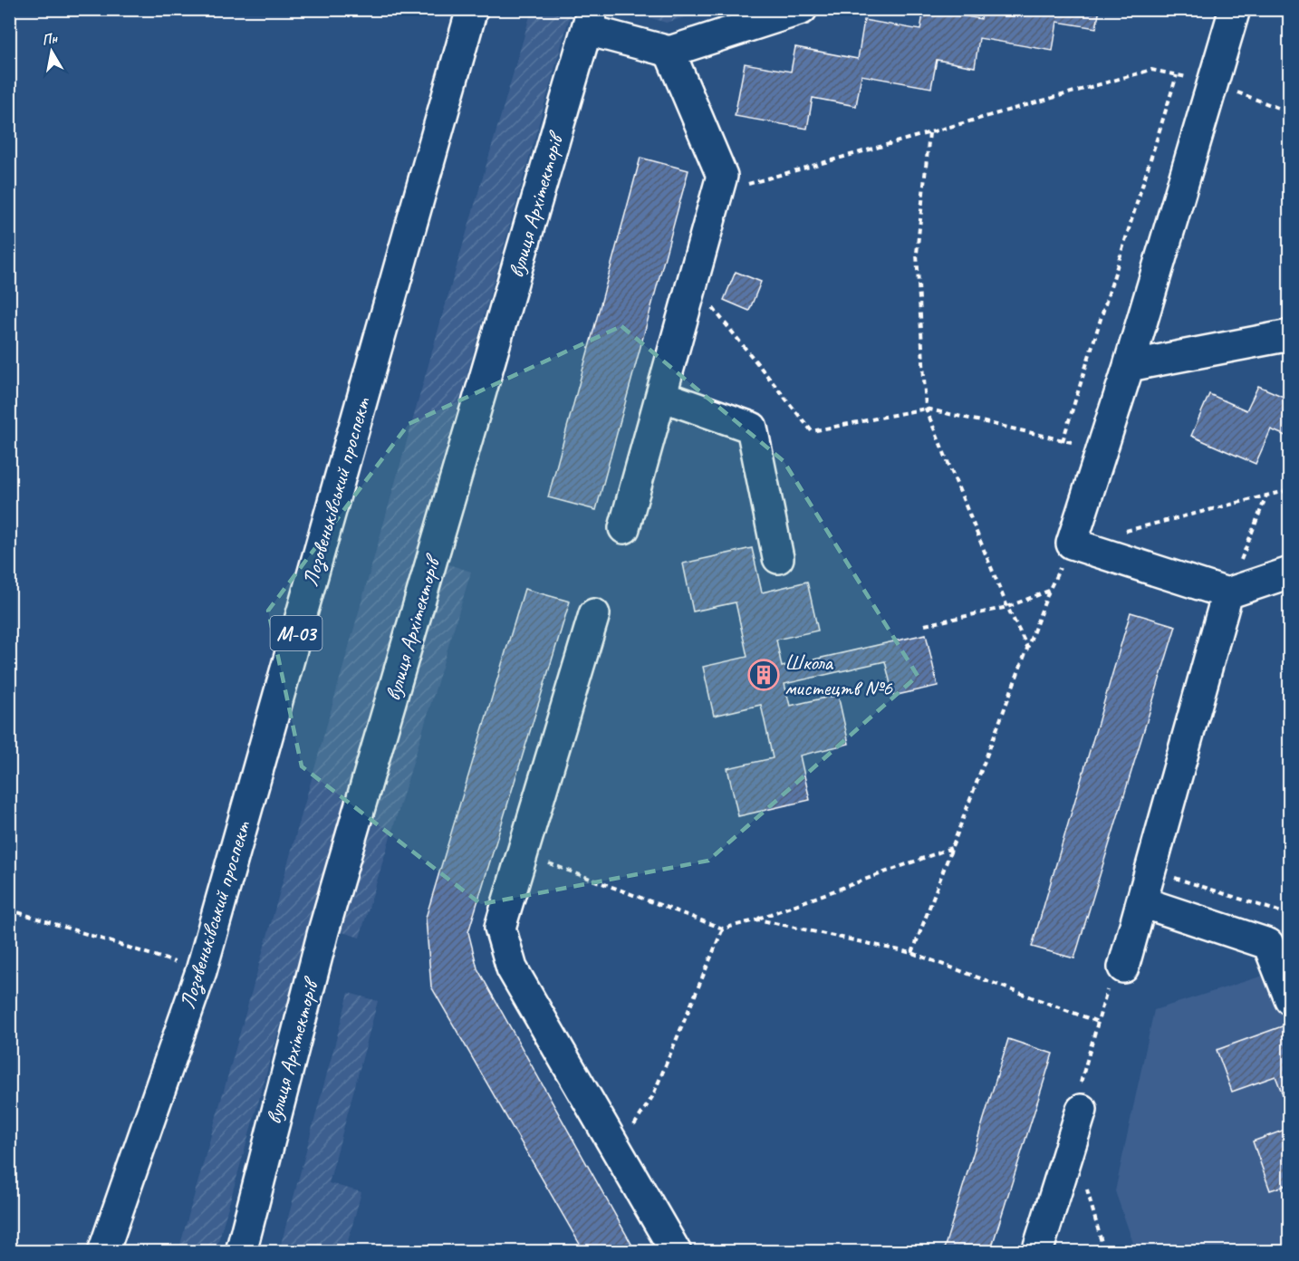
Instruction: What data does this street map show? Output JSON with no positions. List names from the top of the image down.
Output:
{
  "streets": {
    "main road": ["вулиця Архітекторів", "Лозовеньківський проспект", "М-03"]
  },
  "places": {
    "building": ["Школа мистецтв №6"]
  },
  "north": "top"
}
